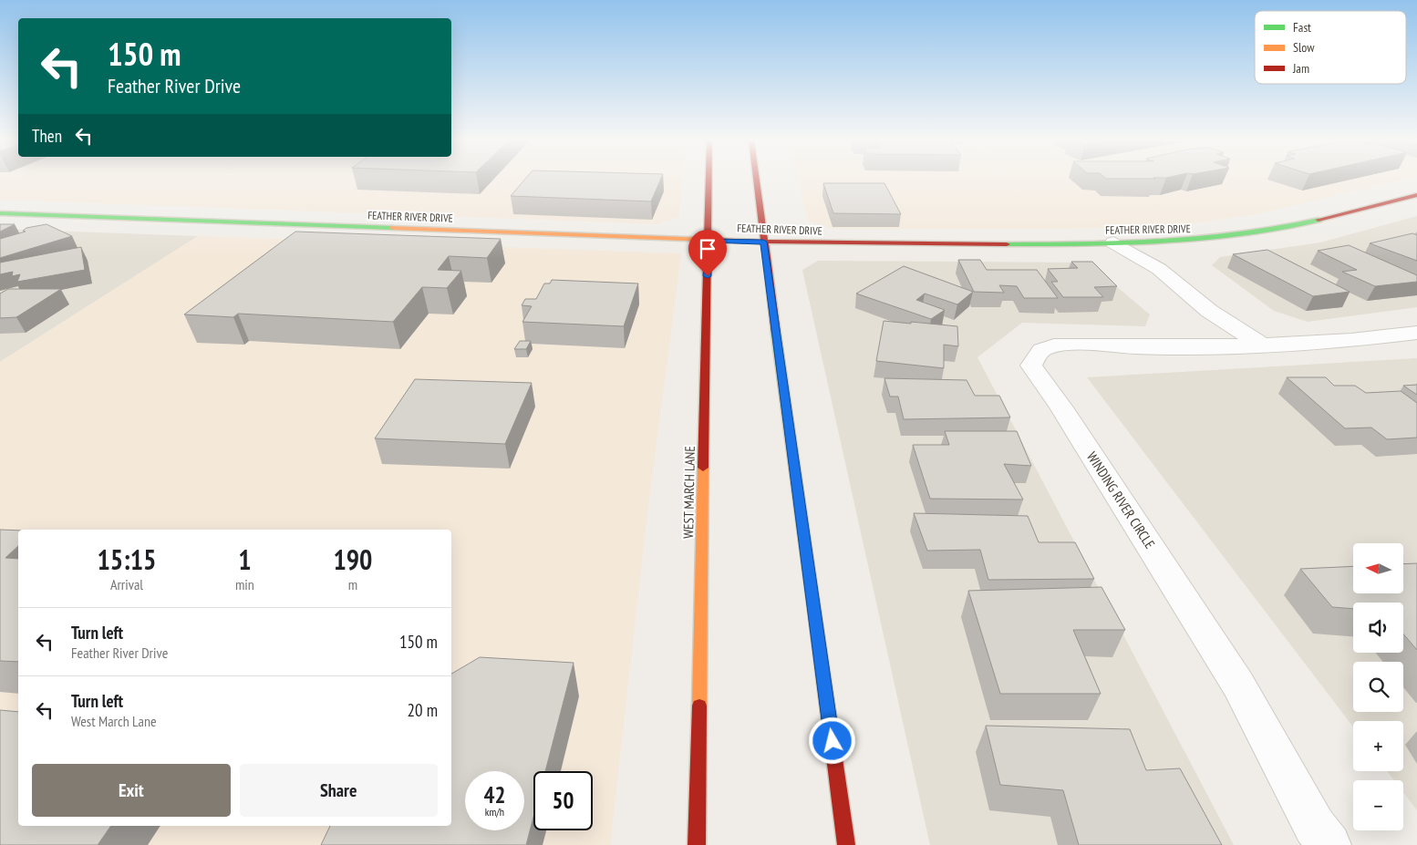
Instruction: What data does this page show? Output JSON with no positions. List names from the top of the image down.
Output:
{
  "streets": {
    "main road": ["FEATHER RIVER DRIVE", "WEST MARCH LANE"],
    "street": ["WINDING RIVER CIRCLE"]
  },
  "crossings": [
    ["FEATHER RIVER DRIVE", "WEST MARCH LANE"]
  ],
  "legend": ["Fast", "Slow", "Jam"],
  "north": "left",
  "page": {
    "turn": ["150 m", "Feather River Drive"],
    "then": "Then",
    "eta": [
      "15:15",
      "Arrival",
      "1",
      "min",
      "190",
      "m"
    ],
    "map_buttons": ["+", "−"],
    "list": [
      {
        "name": "Turn left",
        "note": "Feather River Drive",
        "value": "150 m"
      },
      {
        "name": "Turn left",
        "note": "West March Lane",
        "value": "20 m"
      }
    ],
    "buttons": ["Exit", "Share"],
    "speed": "42 km/h",
    "limit": "50"
  }
}
